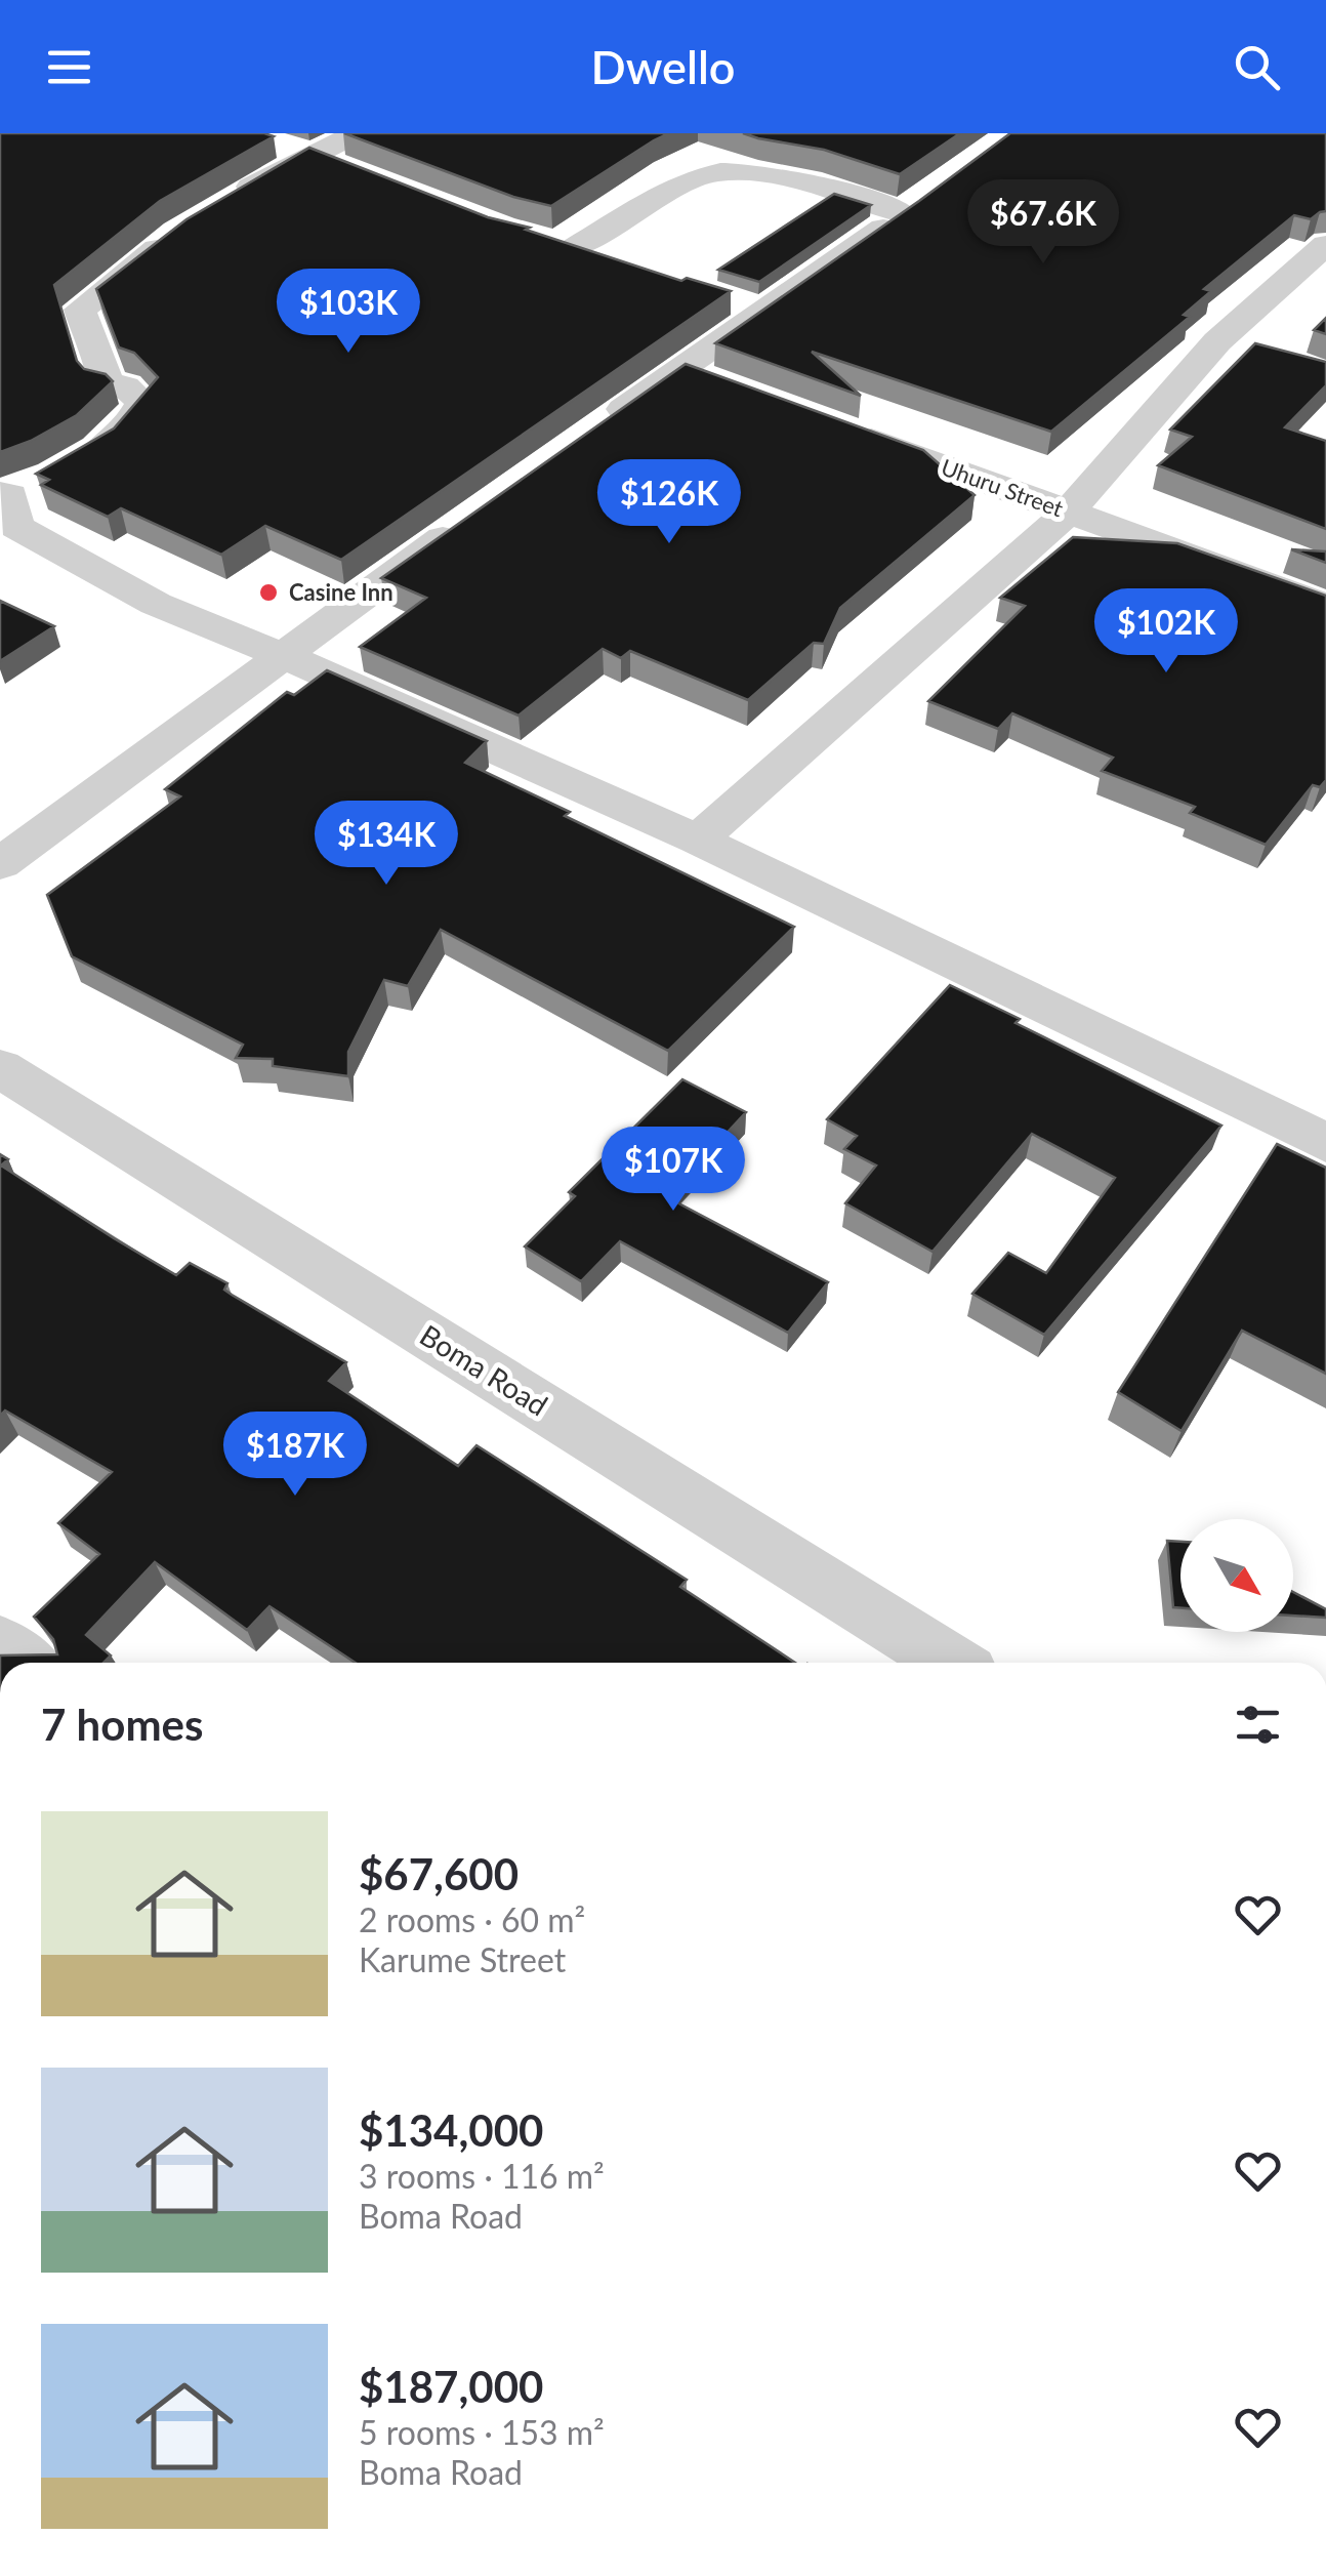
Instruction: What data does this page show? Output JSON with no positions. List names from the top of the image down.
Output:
{
  "streets": {
    "street": ["Uhuru Street", "Boma Road"]
  },
  "places": ["Casine Inn"],
  "north": "bottom right",
  "page": {
    "header": "Dwello",
    "price": [
      "$67.6K",
      "$103K",
      "$126K",
      "$102K",
      "$134K",
      "$107K",
      "$187K"
    ],
    "heading": "7 homes",
    "list": [
      {
        "name": "$67,600",
        "note": "2 rooms · 60 m² · Karume Street"
      },
      {
        "name": "$134,000",
        "note": "3 rooms · 116 m² · Boma Road"
      },
      {
        "name": "$187,000",
        "note": "5 rooms · 153 m² · Boma Road"
      }
    ]
  }
}
